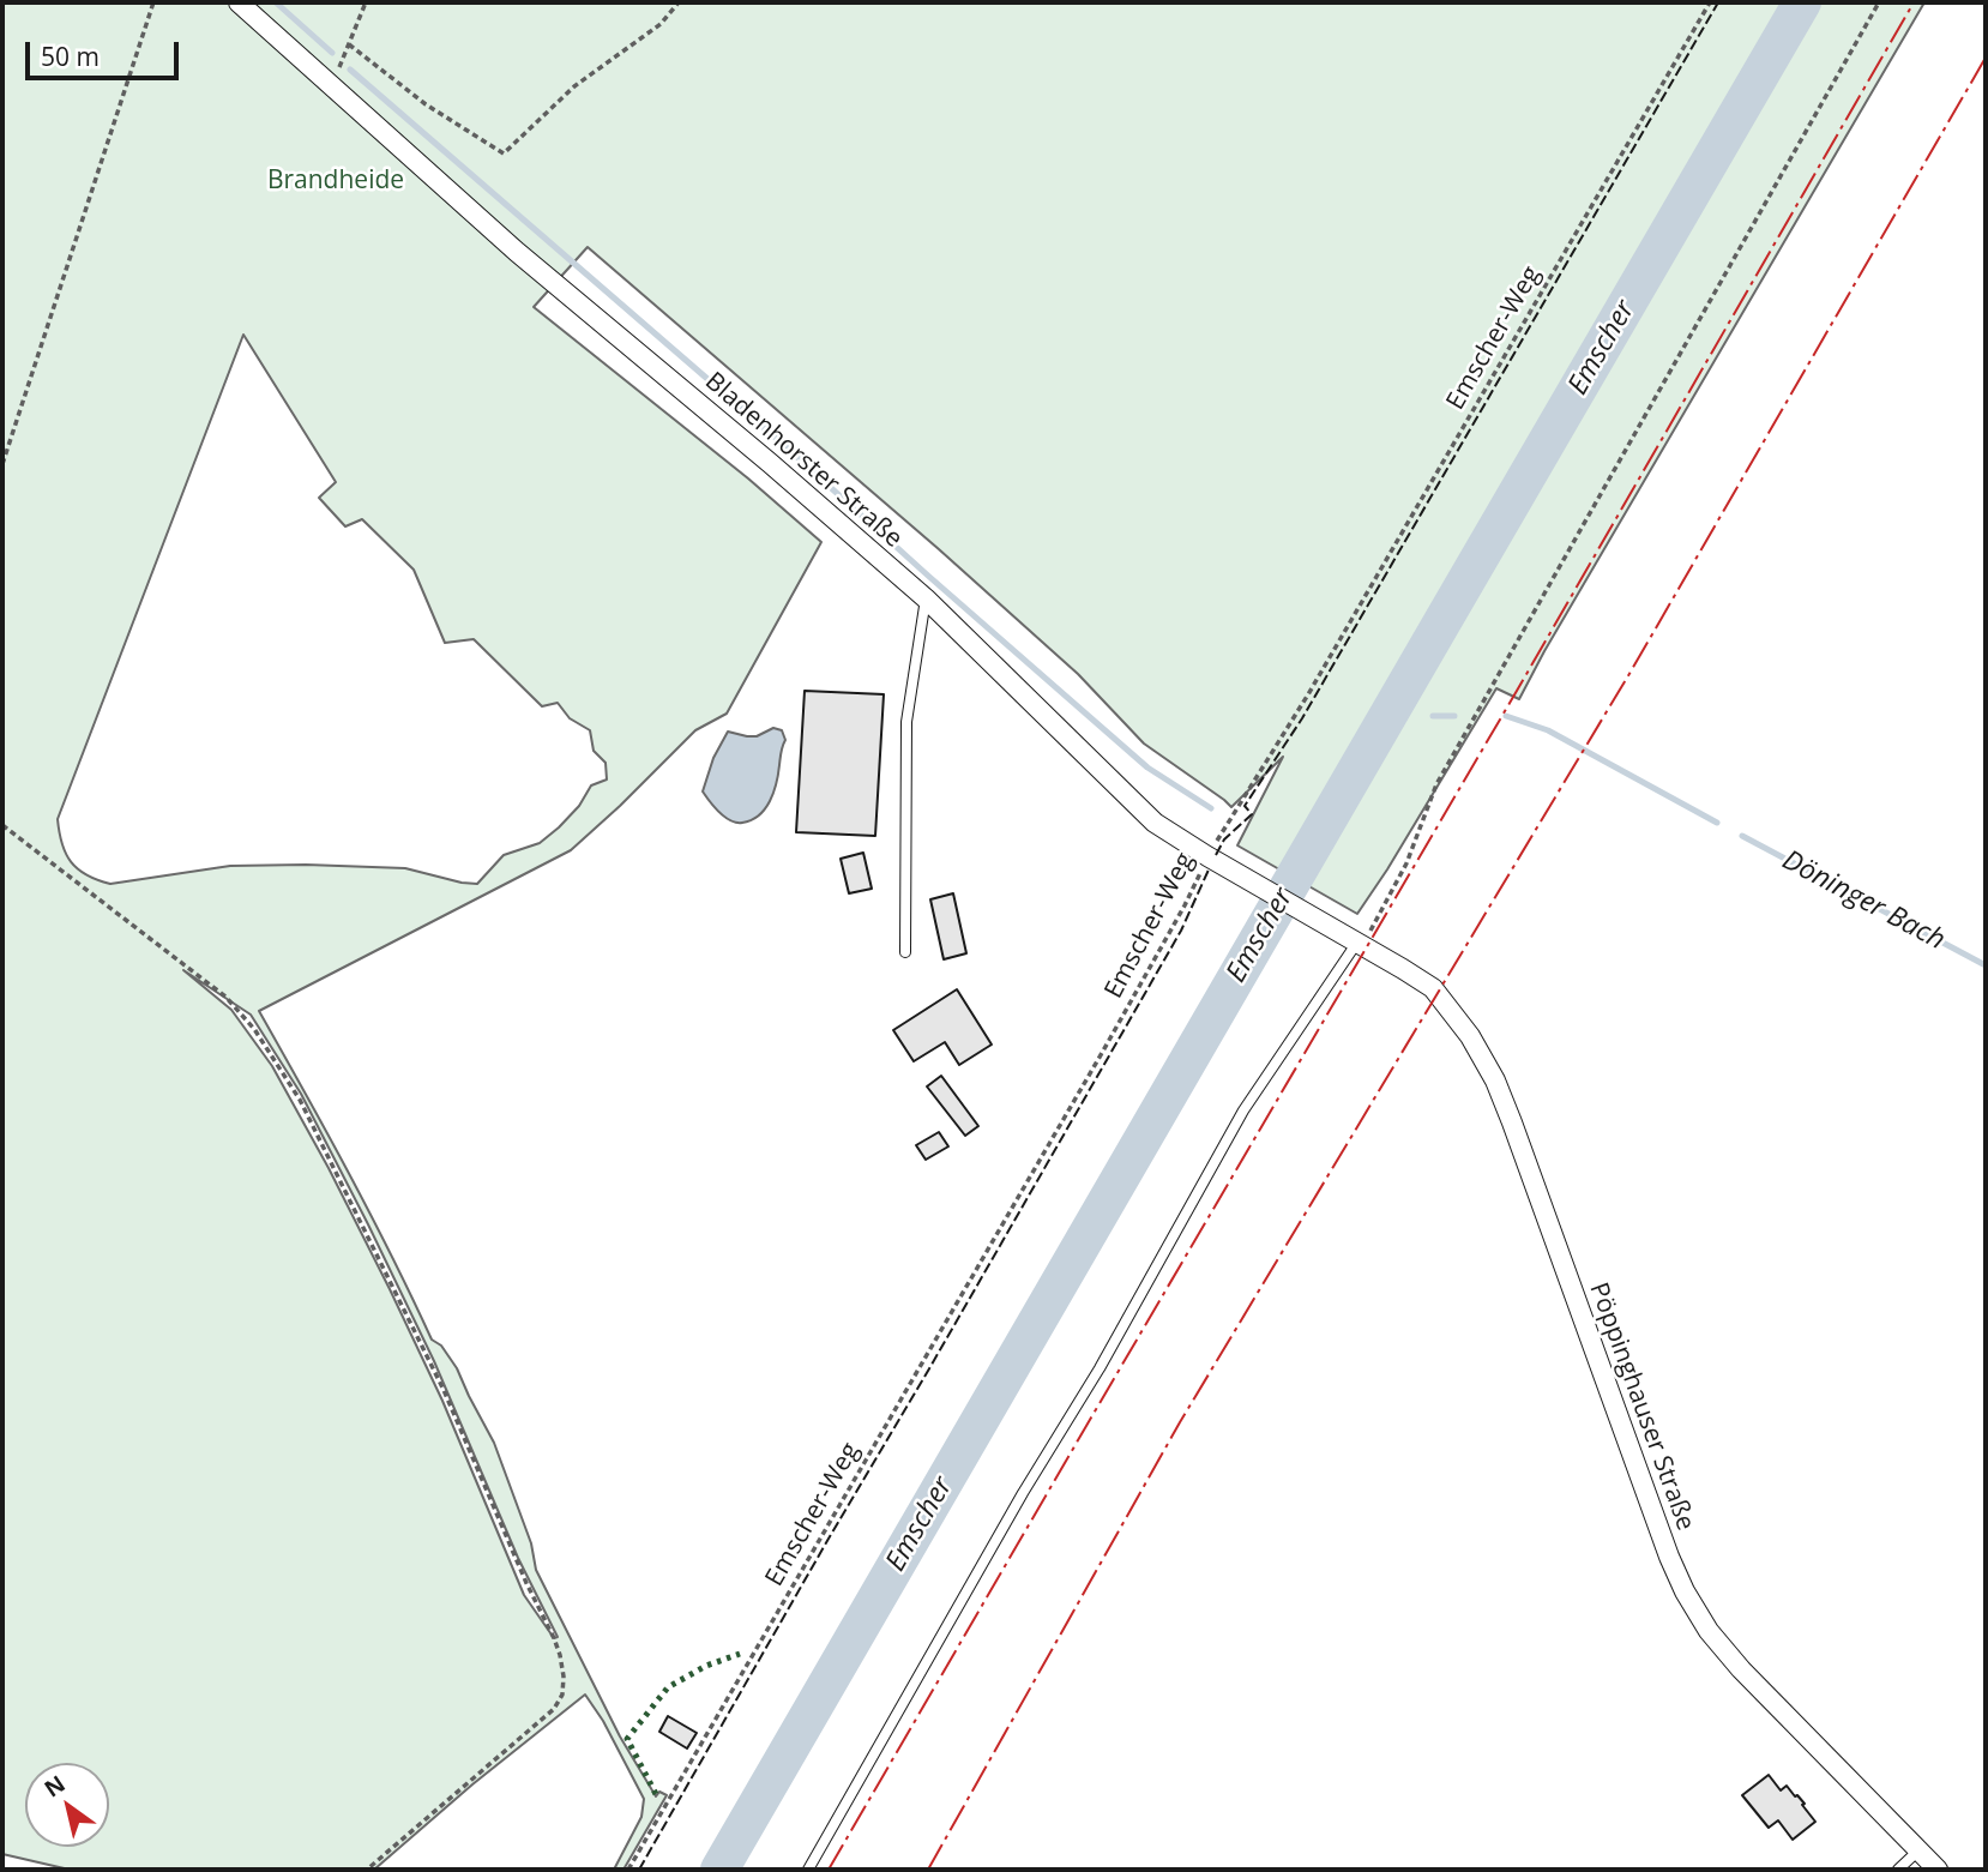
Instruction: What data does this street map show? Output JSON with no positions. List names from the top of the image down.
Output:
{
  "streets": {
    "street": ["Bladenhorster Straße", "Pöppinghauser Straße"],
    "path": ["Emscher-Weg"]
  },
  "crossings": [
    ["Emscher-Weg", "Bladenhorster Straße"],
    ["Bladenhorster Straße", "Pöppinghauser Straße"]
  ],
  "water": ["Emscher", "Döninger Bach"],
  "parks": ["Brandheide"],
  "scale_bar": "50 m",
  "north": "top left"
}
